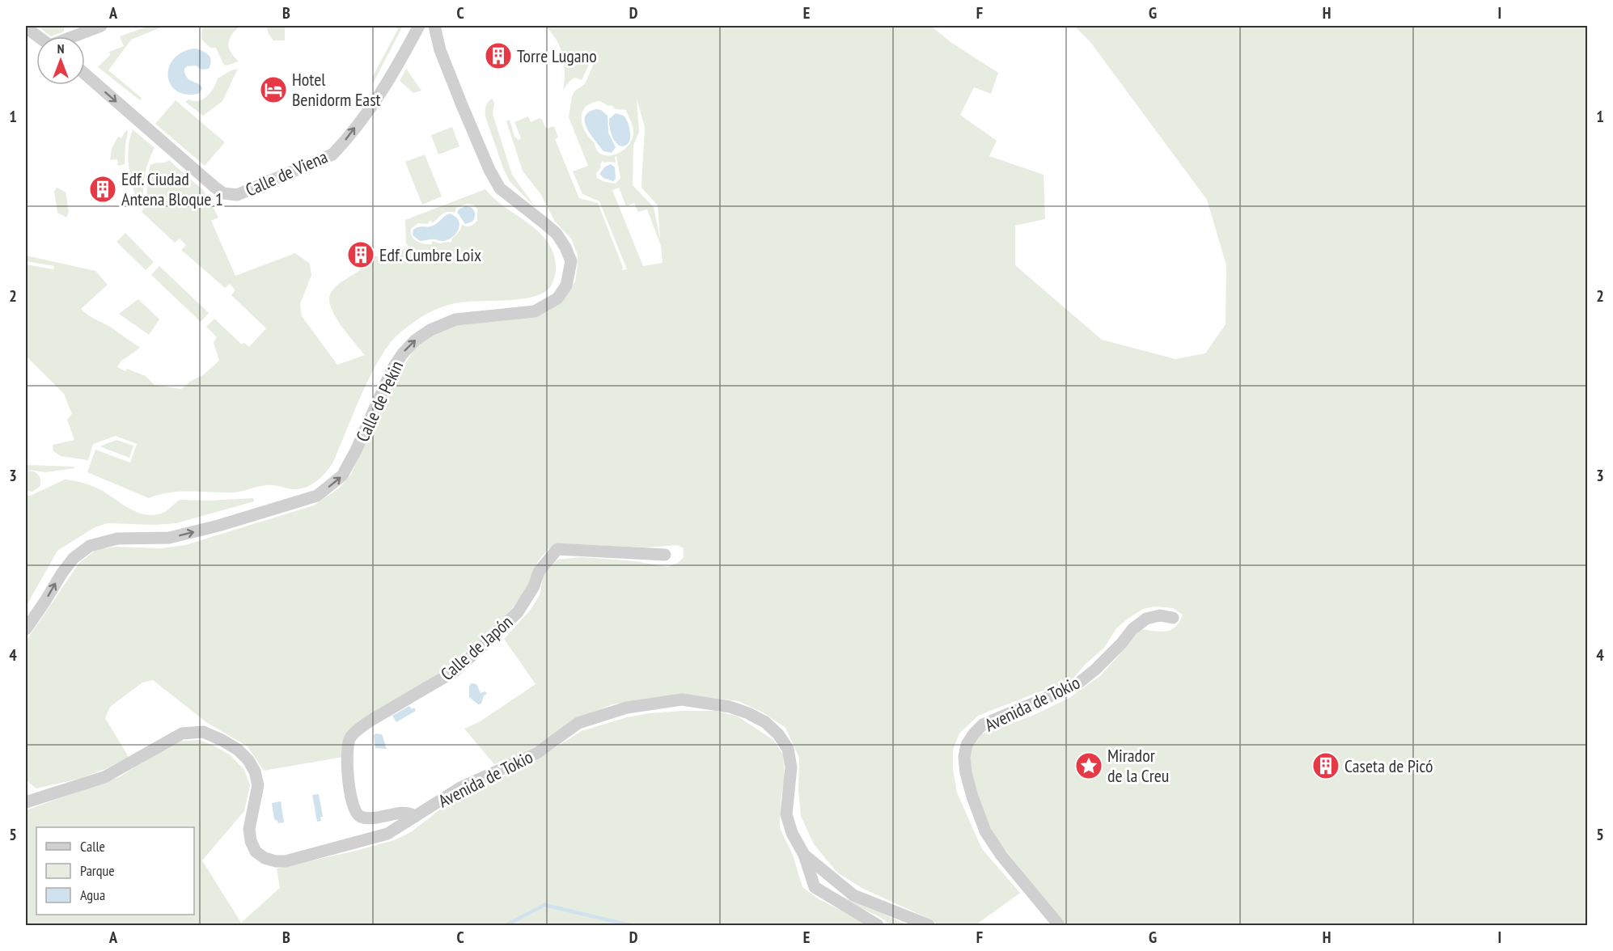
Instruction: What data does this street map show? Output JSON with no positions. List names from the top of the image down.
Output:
{
  "streets": {
    "street": [
      "Calle de Viena",
      "Calle de Pekin",
      "Calle de Japón",
      "Avenida de Tokio"
    ]
  },
  "crossings": [
    ["Calle de Japón", "Avenida de Tokio"]
  ],
  "places": {
    "building": [
      "Torre Lugano",
      "Edf. Ciudad Antena Bloque 1",
      "Edf. Cumbre Loix",
      "Caseta de Picó"
    ],
    "hotel": ["Hotel Benidorm East"],
    "place": ["Mirador de la Creu"]
  },
  "legend": ["Calle", "Parque", "Agua"],
  "north": "top",
  "grid": {
    "columns": [
      "A",
      "B",
      "C",
      "D",
      "E",
      "F",
      "G",
      "H",
      "I"
    ],
    "rows": [
      "1",
      "2",
      "3",
      "4",
      "5"
    ]
  }
}
